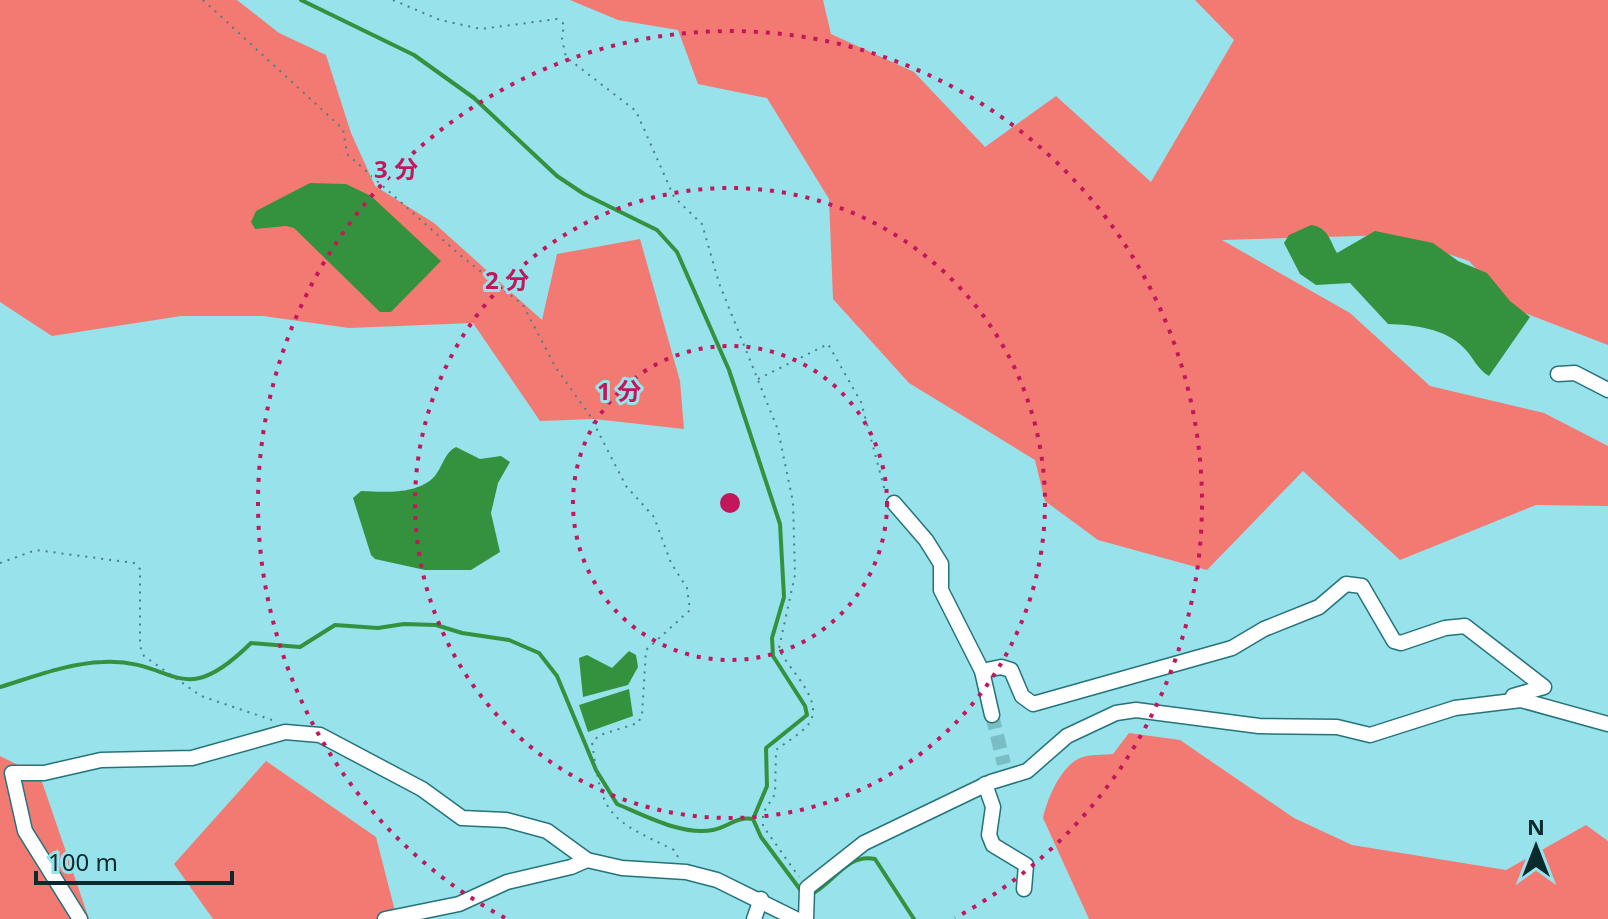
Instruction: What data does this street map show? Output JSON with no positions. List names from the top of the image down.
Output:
{
  "scale_bar": "100 m",
  "north": "top",
  "rings": ["3 分", "2 分", "1 分"]
}
